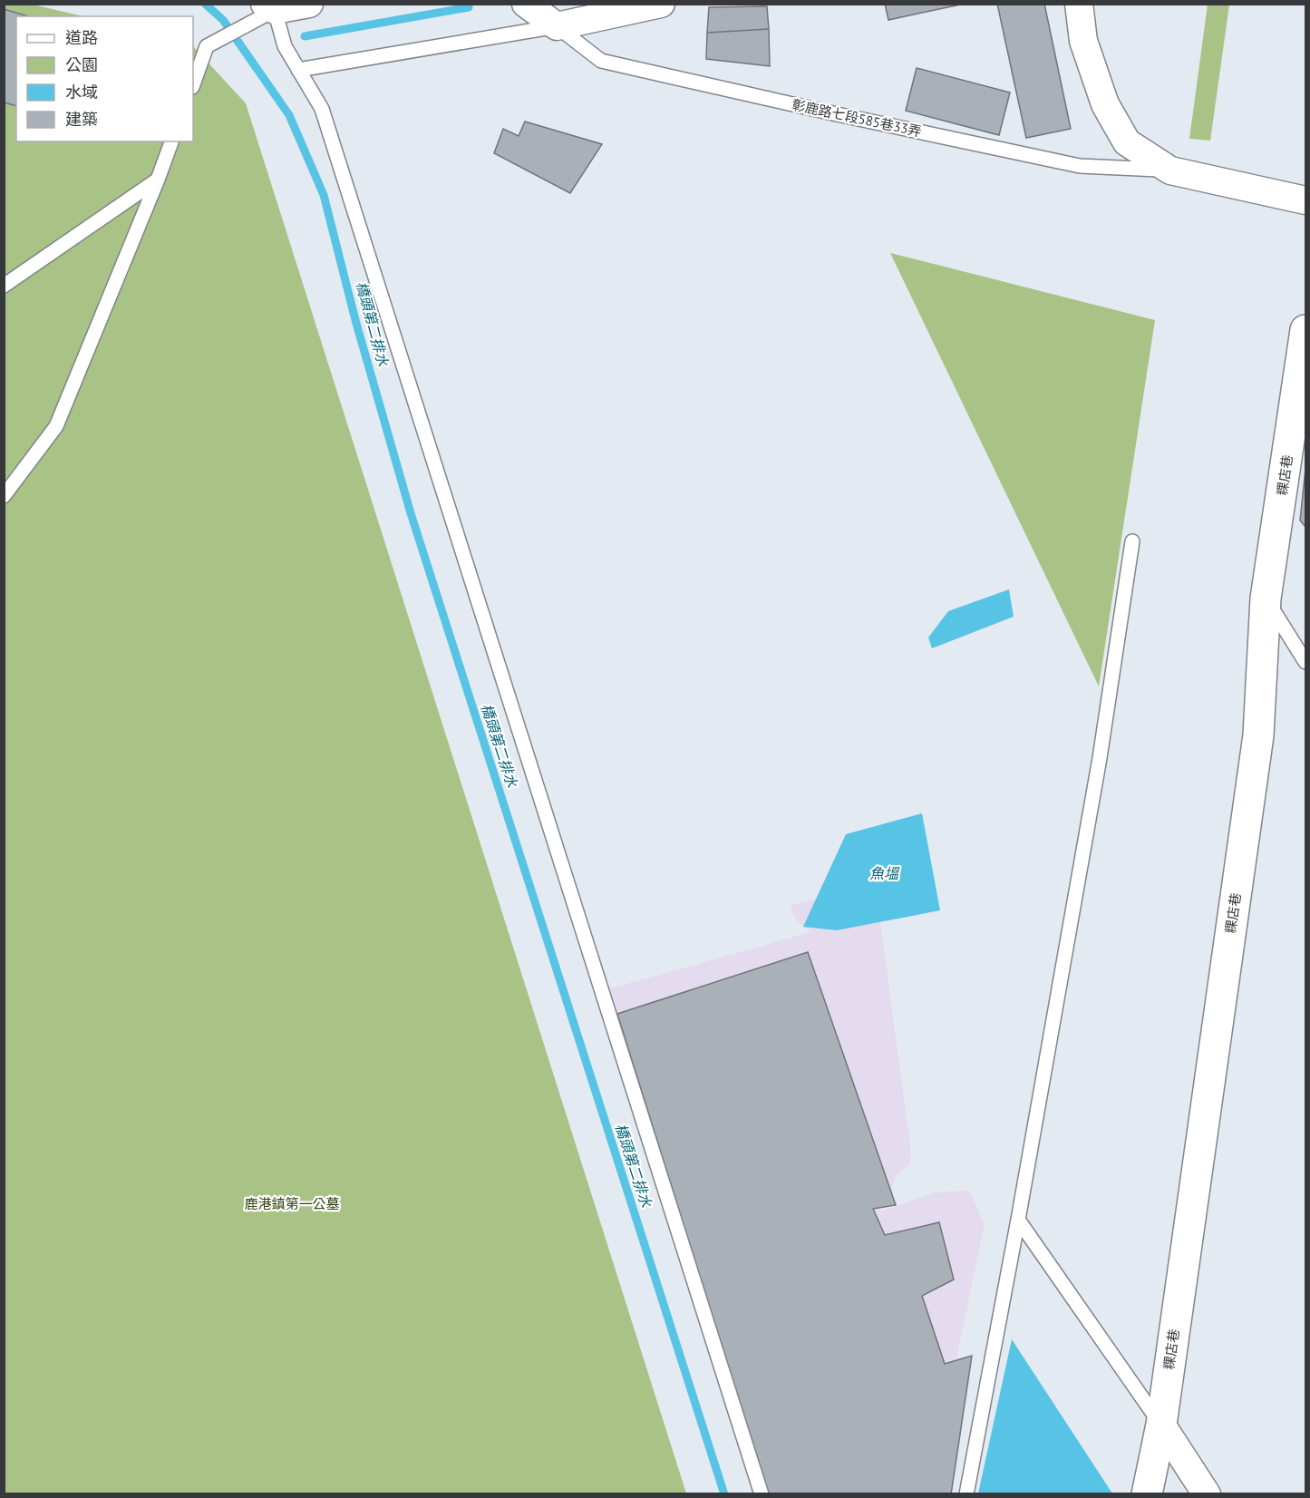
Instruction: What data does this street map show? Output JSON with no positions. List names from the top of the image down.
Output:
{
  "streets": {
    "street": ["彰鹿路七段585巷33弄", "粿店巷"]
  },
  "water": ["橋頭第二排水", "魚塭"],
  "parks": ["鹿港鎮第一公墓"],
  "legend": [
    "道路",
    "公園",
    "水域",
    "建築"
  ]
}
